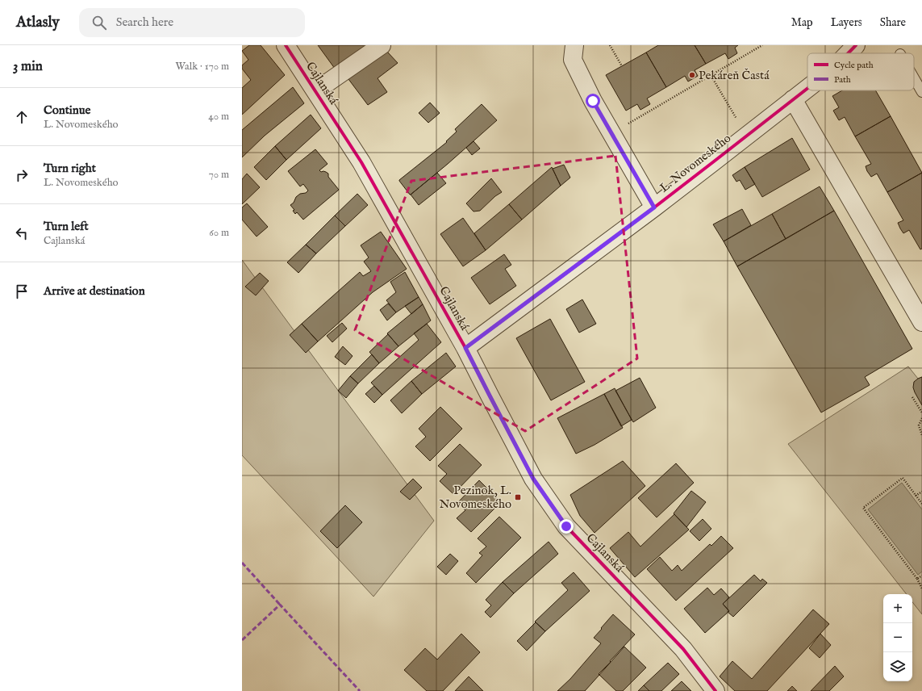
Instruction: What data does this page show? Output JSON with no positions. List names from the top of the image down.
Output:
{
  "streets": {
    "street": ["Cajlanská", "L. Novomeského"]
  },
  "crossings": [
    ["Cajlanská", "L. Novomeského"]
  ],
  "places": {
    "other": ["Pekáreň Častá"],
    "transit": ["Pezinok, L. Novomeského"]
  },
  "legend": ["Cycle path", "Path"],
  "page": {
    "header": "Atlasly",
    "search": "Search here",
    "nav": ["Map", "Layers", "Share"],
    "heading": ["3 min", "Walk · 170 m"],
    "list": [
      ["Continue", "L. Novomeského", "40 m"],
      ["Turn right", "L. Novomeského", "70 m"],
      ["Turn left", "Cajlanská", "60 m"],
      "Arrive at destination"
    ],
    "map_buttons": ["+", "−"]
  }
}
